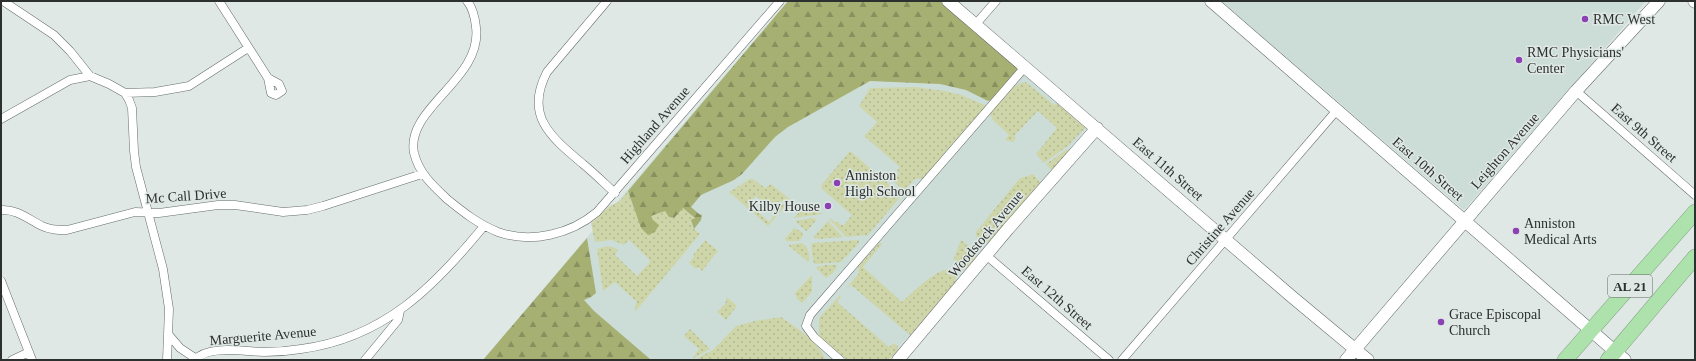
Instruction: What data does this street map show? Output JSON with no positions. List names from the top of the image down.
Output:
{
  "streets": {
    "highway": ["AL 21"],
    "street": [
      "Highland Avenue",
      "East 9th Street",
      "Leighton Avenue",
      "East 11th Street",
      "East 10th Street",
      "Mc Call Drive",
      "Christine Avenue",
      "Woodstock Avenue",
      "East 12th Street",
      "Marguerite Avenue"
    ]
  },
  "crossings": [
    ["Highland Avenue", "Mc Call Drive"],
    ["Highland Avenue", "Marguerite Avenue"],
    ["East 9th Street", "Leighton Avenue"],
    ["Leighton Avenue", "East 11th Street"],
    ["Leighton Avenue", "East 10th Street"],
    ["East 11th Street", "Christine Avenue"],
    ["East 11th Street", "Woodstock Avenue"],
    ["East 10th Street", "Christine Avenue"],
    ["East 10th Street", "AL 21"],
    ["Woodstock Avenue", "East 12th Street"]
  ],
  "places": [
    "RMC West",
    "RMC Physicians' Center",
    "Anniston High School",
    "Kilby House",
    "Anniston Medical Arts",
    "Grace Episcopal Church"
  ]
}
